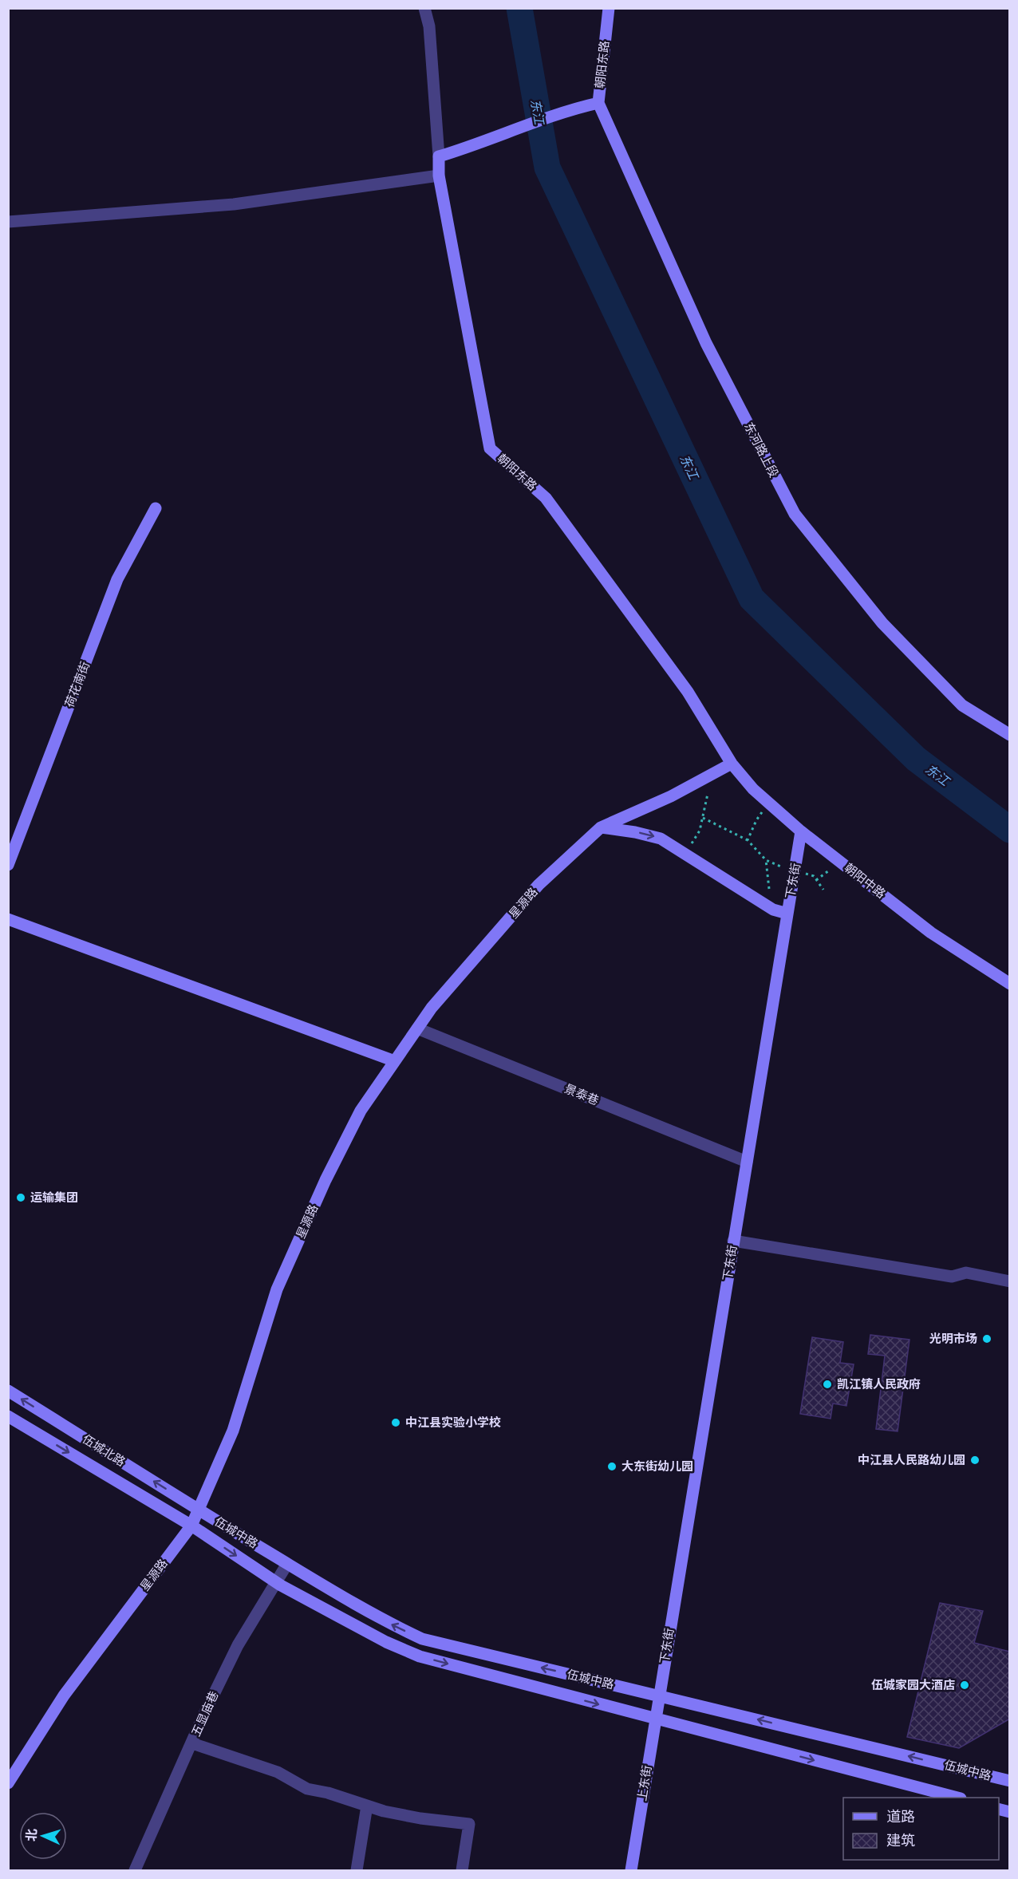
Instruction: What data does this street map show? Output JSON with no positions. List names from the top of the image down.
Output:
{
  "streets": {
    "street": [
      "朝阳东路",
      "东河路上段",
      "荷花南街",
      "下东街",
      "朝阳中路",
      "星源路",
      "景泰巷",
      "伍城北路",
      "伍城中路",
      "五显庙巷",
      "上东街"
    ]
  },
  "crossings": [
    ["朝阳东路", "东河路上段"],
    ["朝阳东路", "朝阳中路"],
    ["朝阳东路", "星源路"],
    ["下东街", "朝阳中路"],
    ["下东街", "景泰巷"],
    ["下东街", "伍城中路"],
    ["下东街", "上东街"],
    ["朝阳中路", "星源路"],
    ["星源路", "景泰巷"],
    ["星源路", "伍城北路"],
    ["星源路", "伍城中路"],
    ["伍城北路", "伍城中路"],
    ["伍城中路", "五显庙巷"],
    ["伍城中路", "上东街"]
  ],
  "water": ["东江"],
  "places": [
    "运输集团",
    "光明市场",
    "凯江镇人民政府",
    "中江县实验小学校",
    "中江县人民路幼儿园",
    "大东街幼儿园",
    "伍城家园大酒店"
  ],
  "legend": ["道路", "建筑"],
  "north": "left"
}
